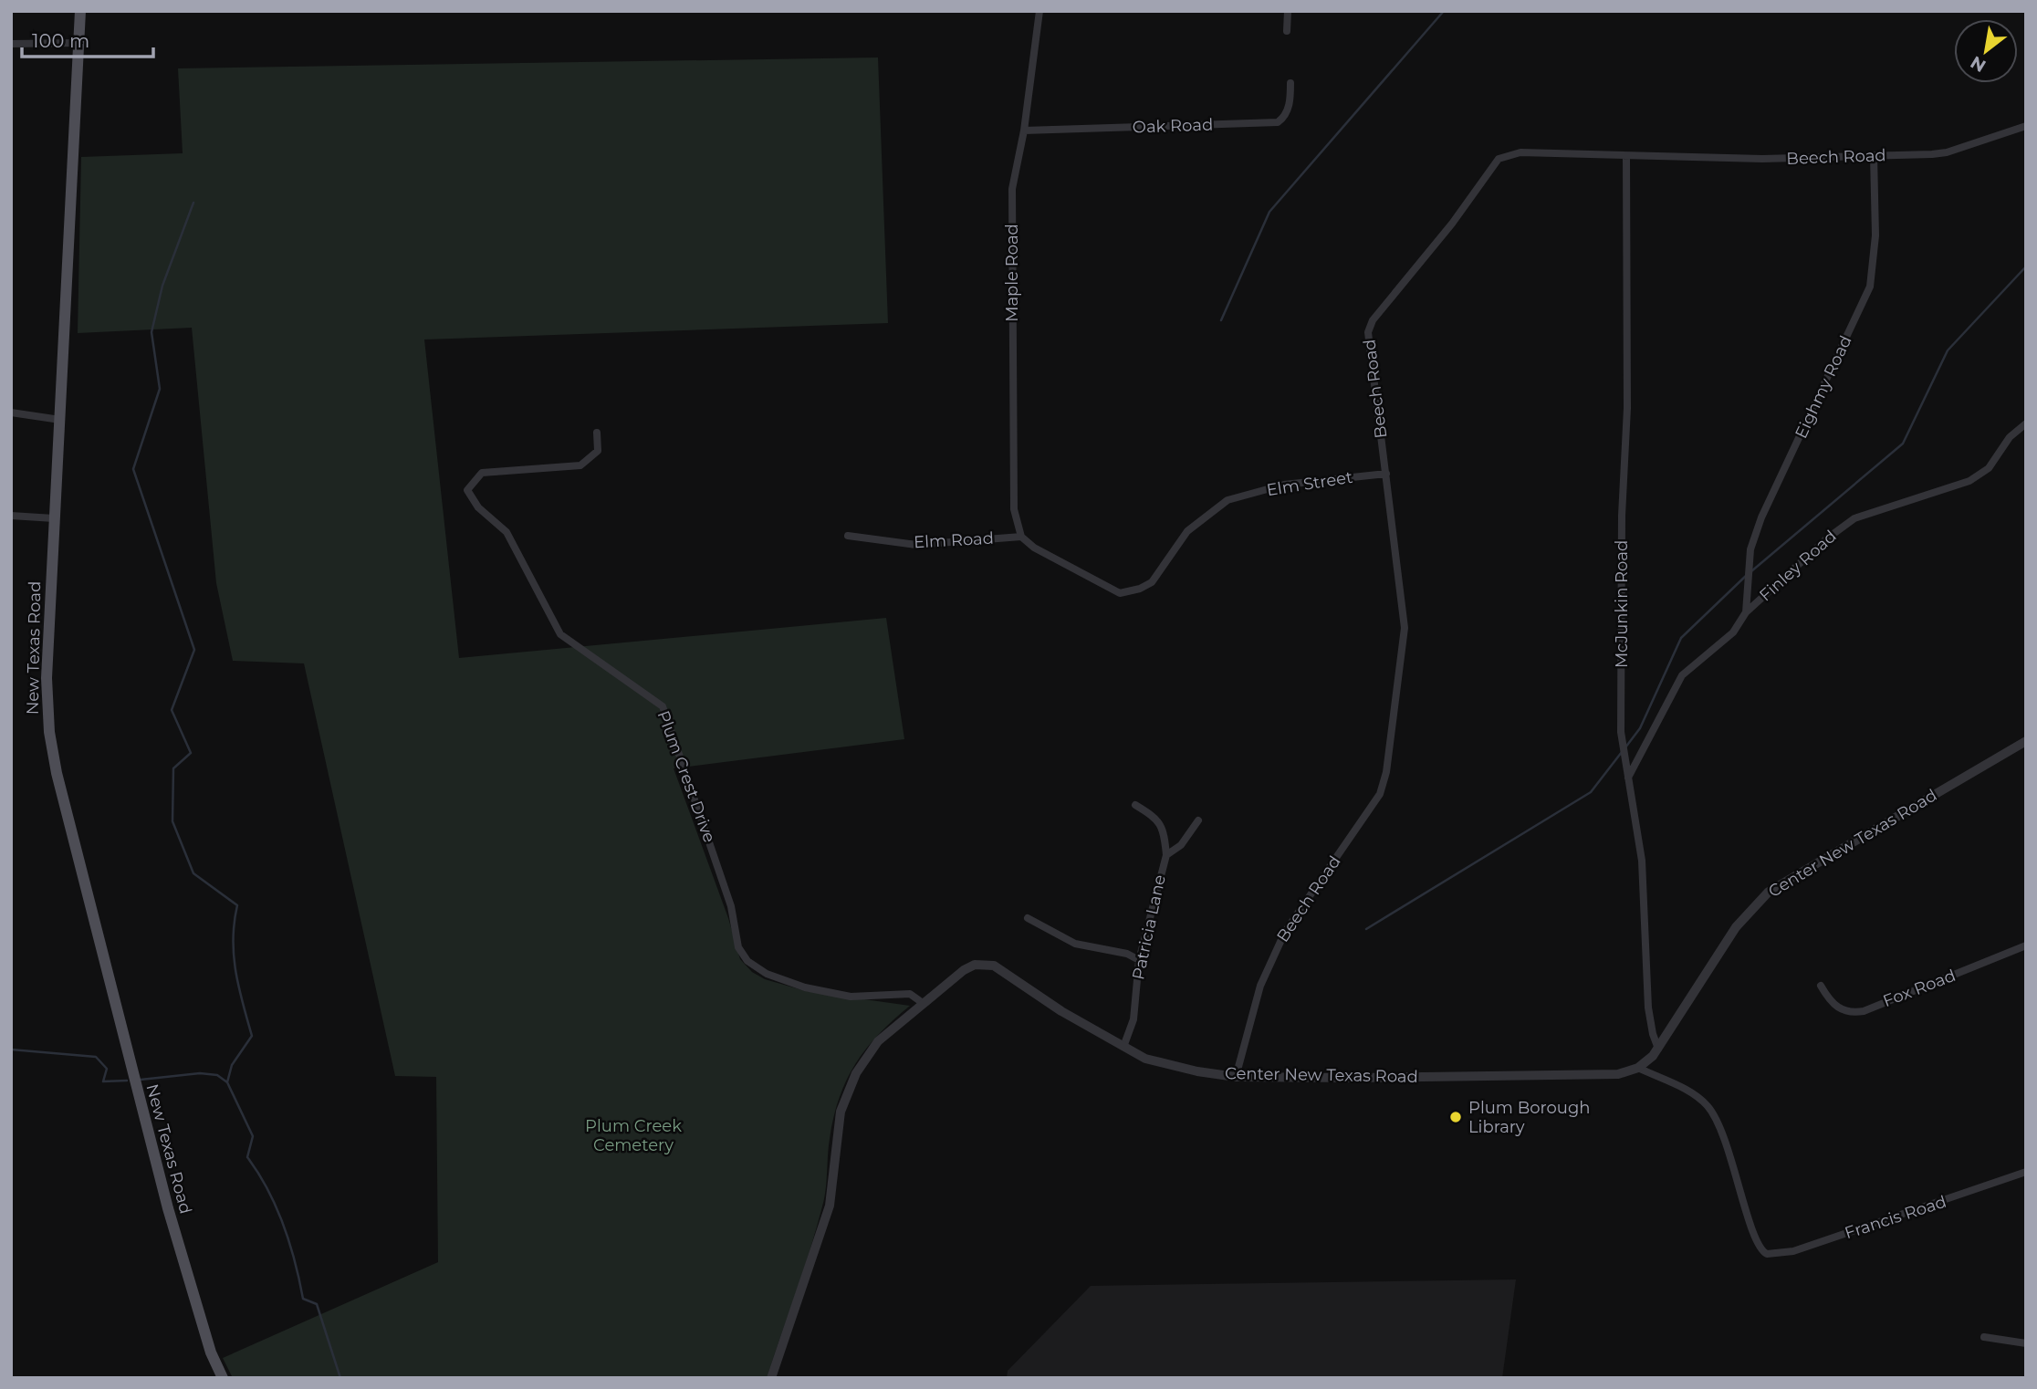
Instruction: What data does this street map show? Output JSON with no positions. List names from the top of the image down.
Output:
{
  "streets": {
    "main road": ["New Texas Road"],
    "street": [
      "Oak Road",
      "Beech Road",
      "Maple Road",
      "Eighmy Road",
      "Elm Street",
      "Elm Road",
      "Finley Road",
      "McJunkin Road",
      "Plum Crest Drive",
      "Center New Texas Road",
      "Patricia Lane",
      "Fox Road",
      "Francis Road"
    ]
  },
  "crossings": [
    ["Oak Road", "Maple Road"],
    ["Beech Road", "Eighmy Road"],
    ["Beech Road", "Elm Street"],
    ["Beech Road", "McJunkin Road"],
    ["Beech Road", "Center New Texas Road"],
    ["Maple Road", "Elm Street"],
    ["Maple Road", "Elm Road"],
    ["Eighmy Road", "Finley Road"],
    ["Elm Street", "Elm Road"],
    ["Finley Road", "McJunkin Road"],
    ["McJunkin Road", "Center New Texas Road"],
    ["Plum Crest Drive", "Center New Texas Road"],
    ["Center New Texas Road", "Patricia Lane"],
    ["Center New Texas Road", "Francis Road"]
  ],
  "parks": ["Plum Creek Cemetery"],
  "places": ["Plum Borough Library"],
  "scale_bar": "100 m",
  "north": "bottom left"
}
